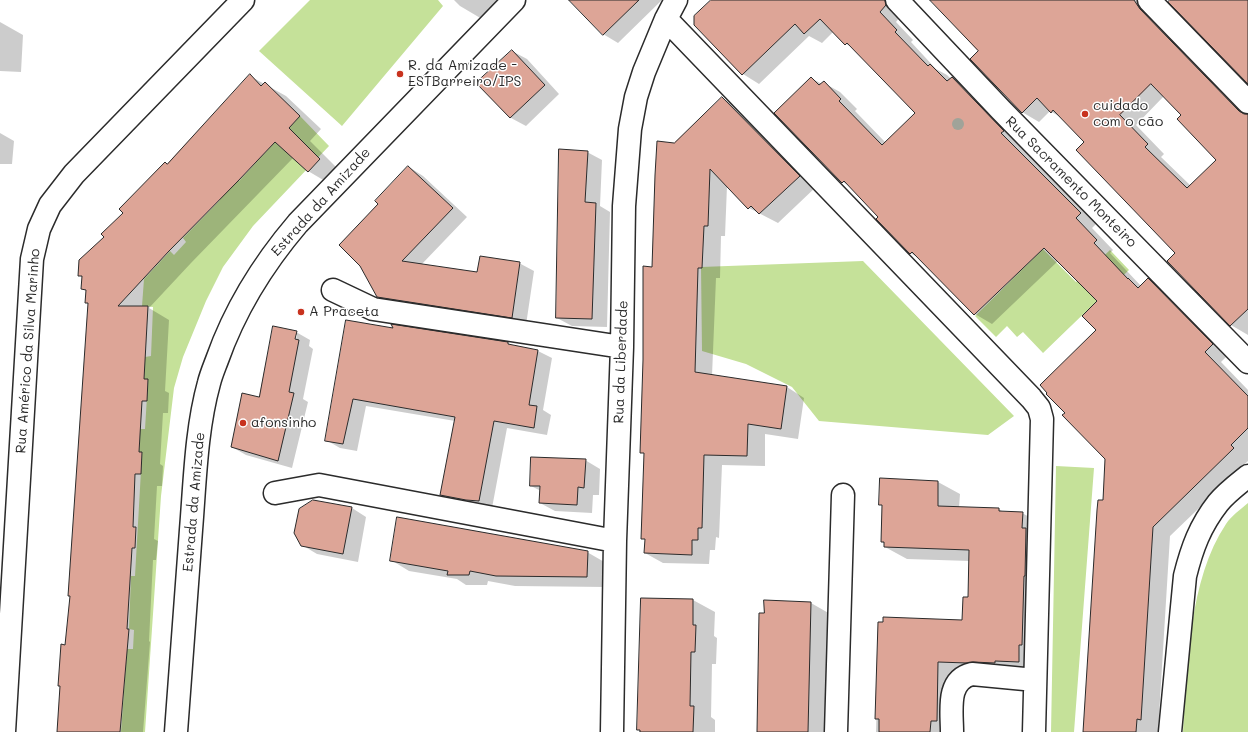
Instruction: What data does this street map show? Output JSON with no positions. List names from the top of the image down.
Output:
{
  "streets": {
    "street": [
      "Rua Sacramento Monteiro",
      "Estrada da Amizade",
      "Rua Américo da Silva Marinho",
      "Rua da Liberdade"
    ]
  },
  "places": [
    "R. da Amizade - ESTBarreiro/IPS",
    "cuidado com o cão",
    "A Praceta",
    "afonsinho"
  ]
}
